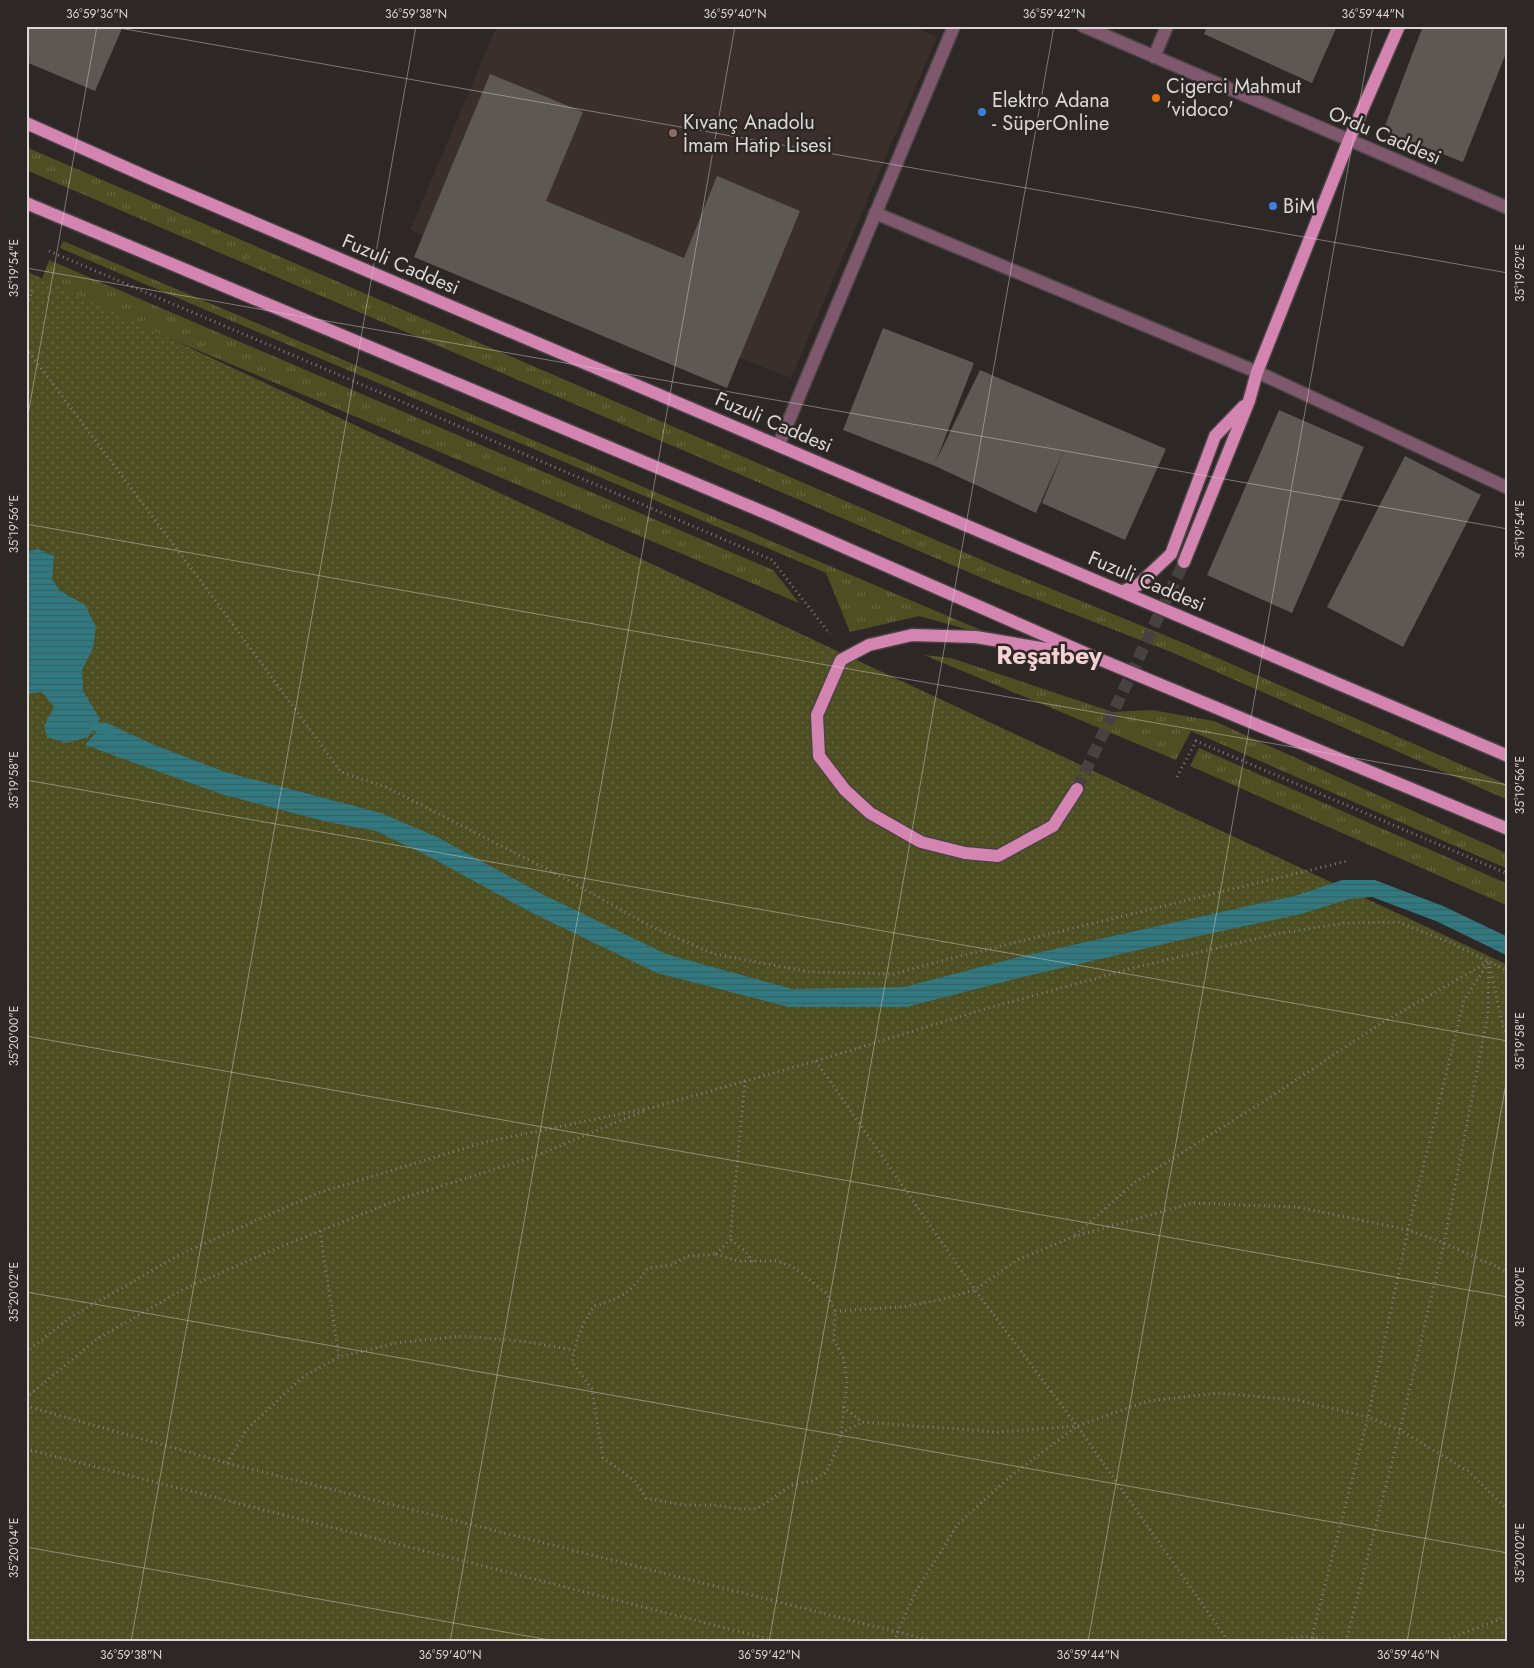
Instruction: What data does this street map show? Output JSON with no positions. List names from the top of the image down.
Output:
{
  "streets": {
    "main road": ["Fuzuli Caddesi"],
    "street": ["Ordu Caddesi"]
  },
  "districts": ["Reşatbey"],
  "places": [
    "Cigerci Mahmut 'vidoco'",
    "Elektro Adana - SüperOnline",
    "Kıvanç Anadolu İmam Hatip Lisesi",
    "BiM"
  ],
  "coordinates": [
    "36°59'36\"N",
    "36°59'38\"N",
    "36°59'40\"N",
    "36°59'42\"N",
    "36°59'44\"N",
    "35°19'54\"E",
    "35°19'52\"E",
    "35°19'56\"E",
    "35°19'58\"E",
    "35°20'00\"E",
    "35°20'02\"E",
    "35°20'04\"E",
    "36°59'46\"N"
  ]
}
